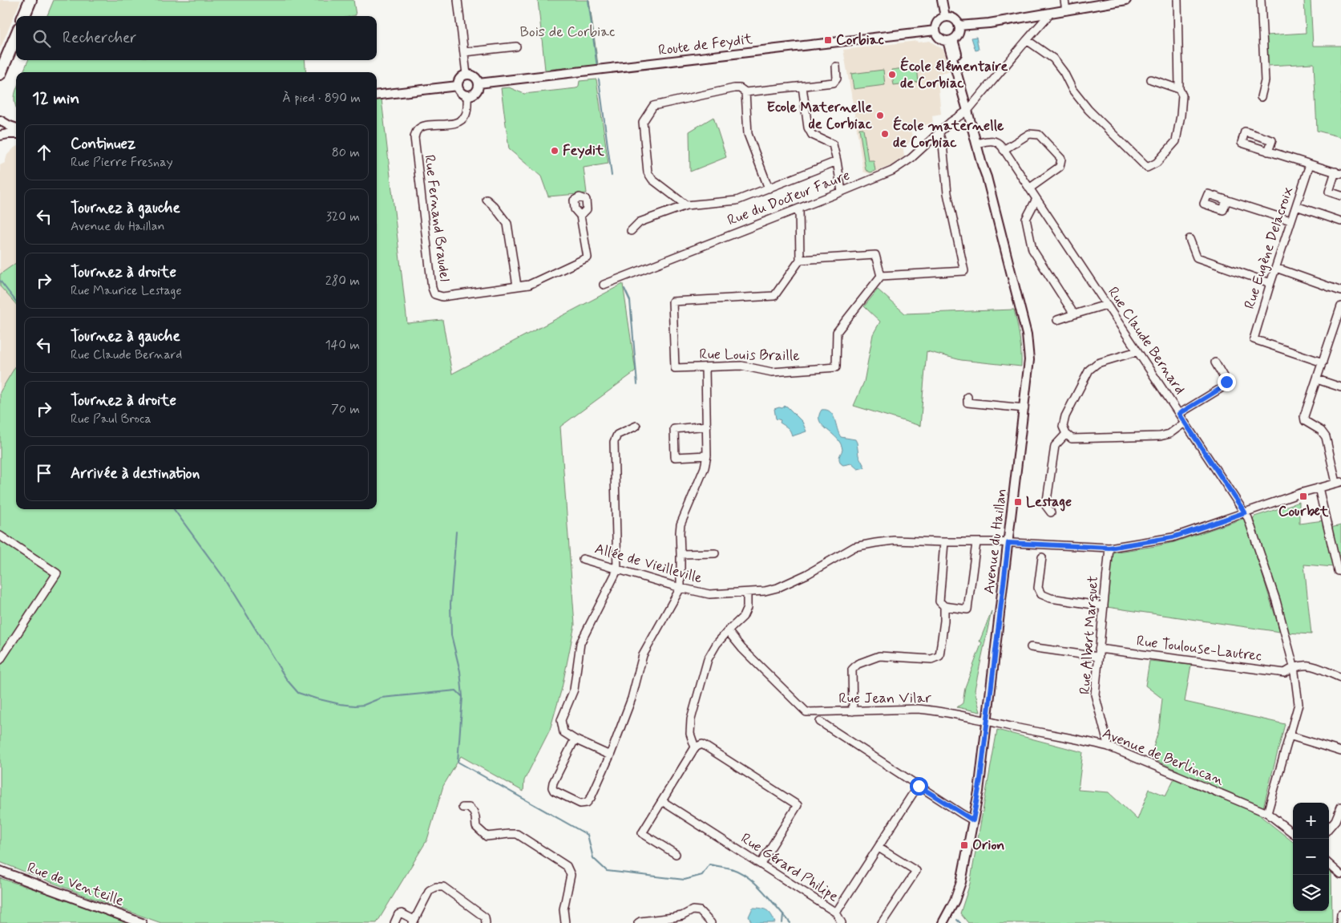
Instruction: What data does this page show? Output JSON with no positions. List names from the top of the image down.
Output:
{
  "streets": {
    "street": [
      "Route de Feydit",
      "Rue du Docteur Faure",
      "Rue Fernand Braudel",
      "Rue Eugène Delacroix",
      "Rue Claude Bernard",
      "Rue Louis Braille",
      "Avenue du Haillan",
      "Allée de Vieilleville",
      "Rue Albert Marquet",
      "Rue Toulouse-Lautrec",
      "Rue Jean Vilar",
      "Avenue de Berlincan",
      "Rue Gérard Philipe",
      "Rue de Venteille"
    ]
  },
  "crossings": [
    ["Route de Feydit", "Rue Fernand Braudel"],
    ["Route de Feydit", "Avenue du Haillan"],
    ["Rue du Docteur Faure", "Avenue du Haillan"],
    ["Rue Claude Bernard", "Avenue du Haillan"],
    ["Rue Claude Bernard", "Allée de Vieilleville"],
    ["Rue Claude Bernard", "Rue Toulouse-Lautrec"],
    ["Rue Claude Bernard", "Avenue de Berlincan"],
    ["Avenue du Haillan", "Allée de Vieilleville"],
    ["Avenue du Haillan", "Rue Jean Vilar"],
    ["Avenue du Haillan", "Avenue de Berlincan"],
    ["Allée de Vieilleville", "Rue Albert Marquet"],
    ["Rue Albert Marquet", "Rue Toulouse-Lautrec"],
    ["Rue Albert Marquet", "Avenue de Berlincan"],
    ["Rue Jean Vilar", "Avenue de Berlincan"]
  ],
  "parks": ["Bois de Corbiac"],
  "places": {
    "transit": [
      "Corbiac",
      "Courbet",
      "Lestage",
      "Orion"
    ],
    "other": [
      "École élémentaire de Corbiac",
      "Ecole Maternelle de Corbiac",
      "École maternelle de Corbiac",
      "Feydit"
    ]
  },
  "page": {
    "search": "Rechercher",
    "heading": ["12 min", "À pied · 890 m"],
    "list": [
      ["Continuez", "Rue Pierre Fresnay", "80 m"],
      ["Tournez à gauche", "Avenue du Haillan", "320 m"],
      ["Tournez à droite", "Rue Maurice Lestage", "280 m"],
      ["Tournez à gauche", "Rue Claude Bernard", "140 m"],
      ["Tournez à droite", "Rue Paul Broca", "70 m"],
      "Arrivée à destination"
    ],
    "map_buttons": ["+", "−"]
  }
}
